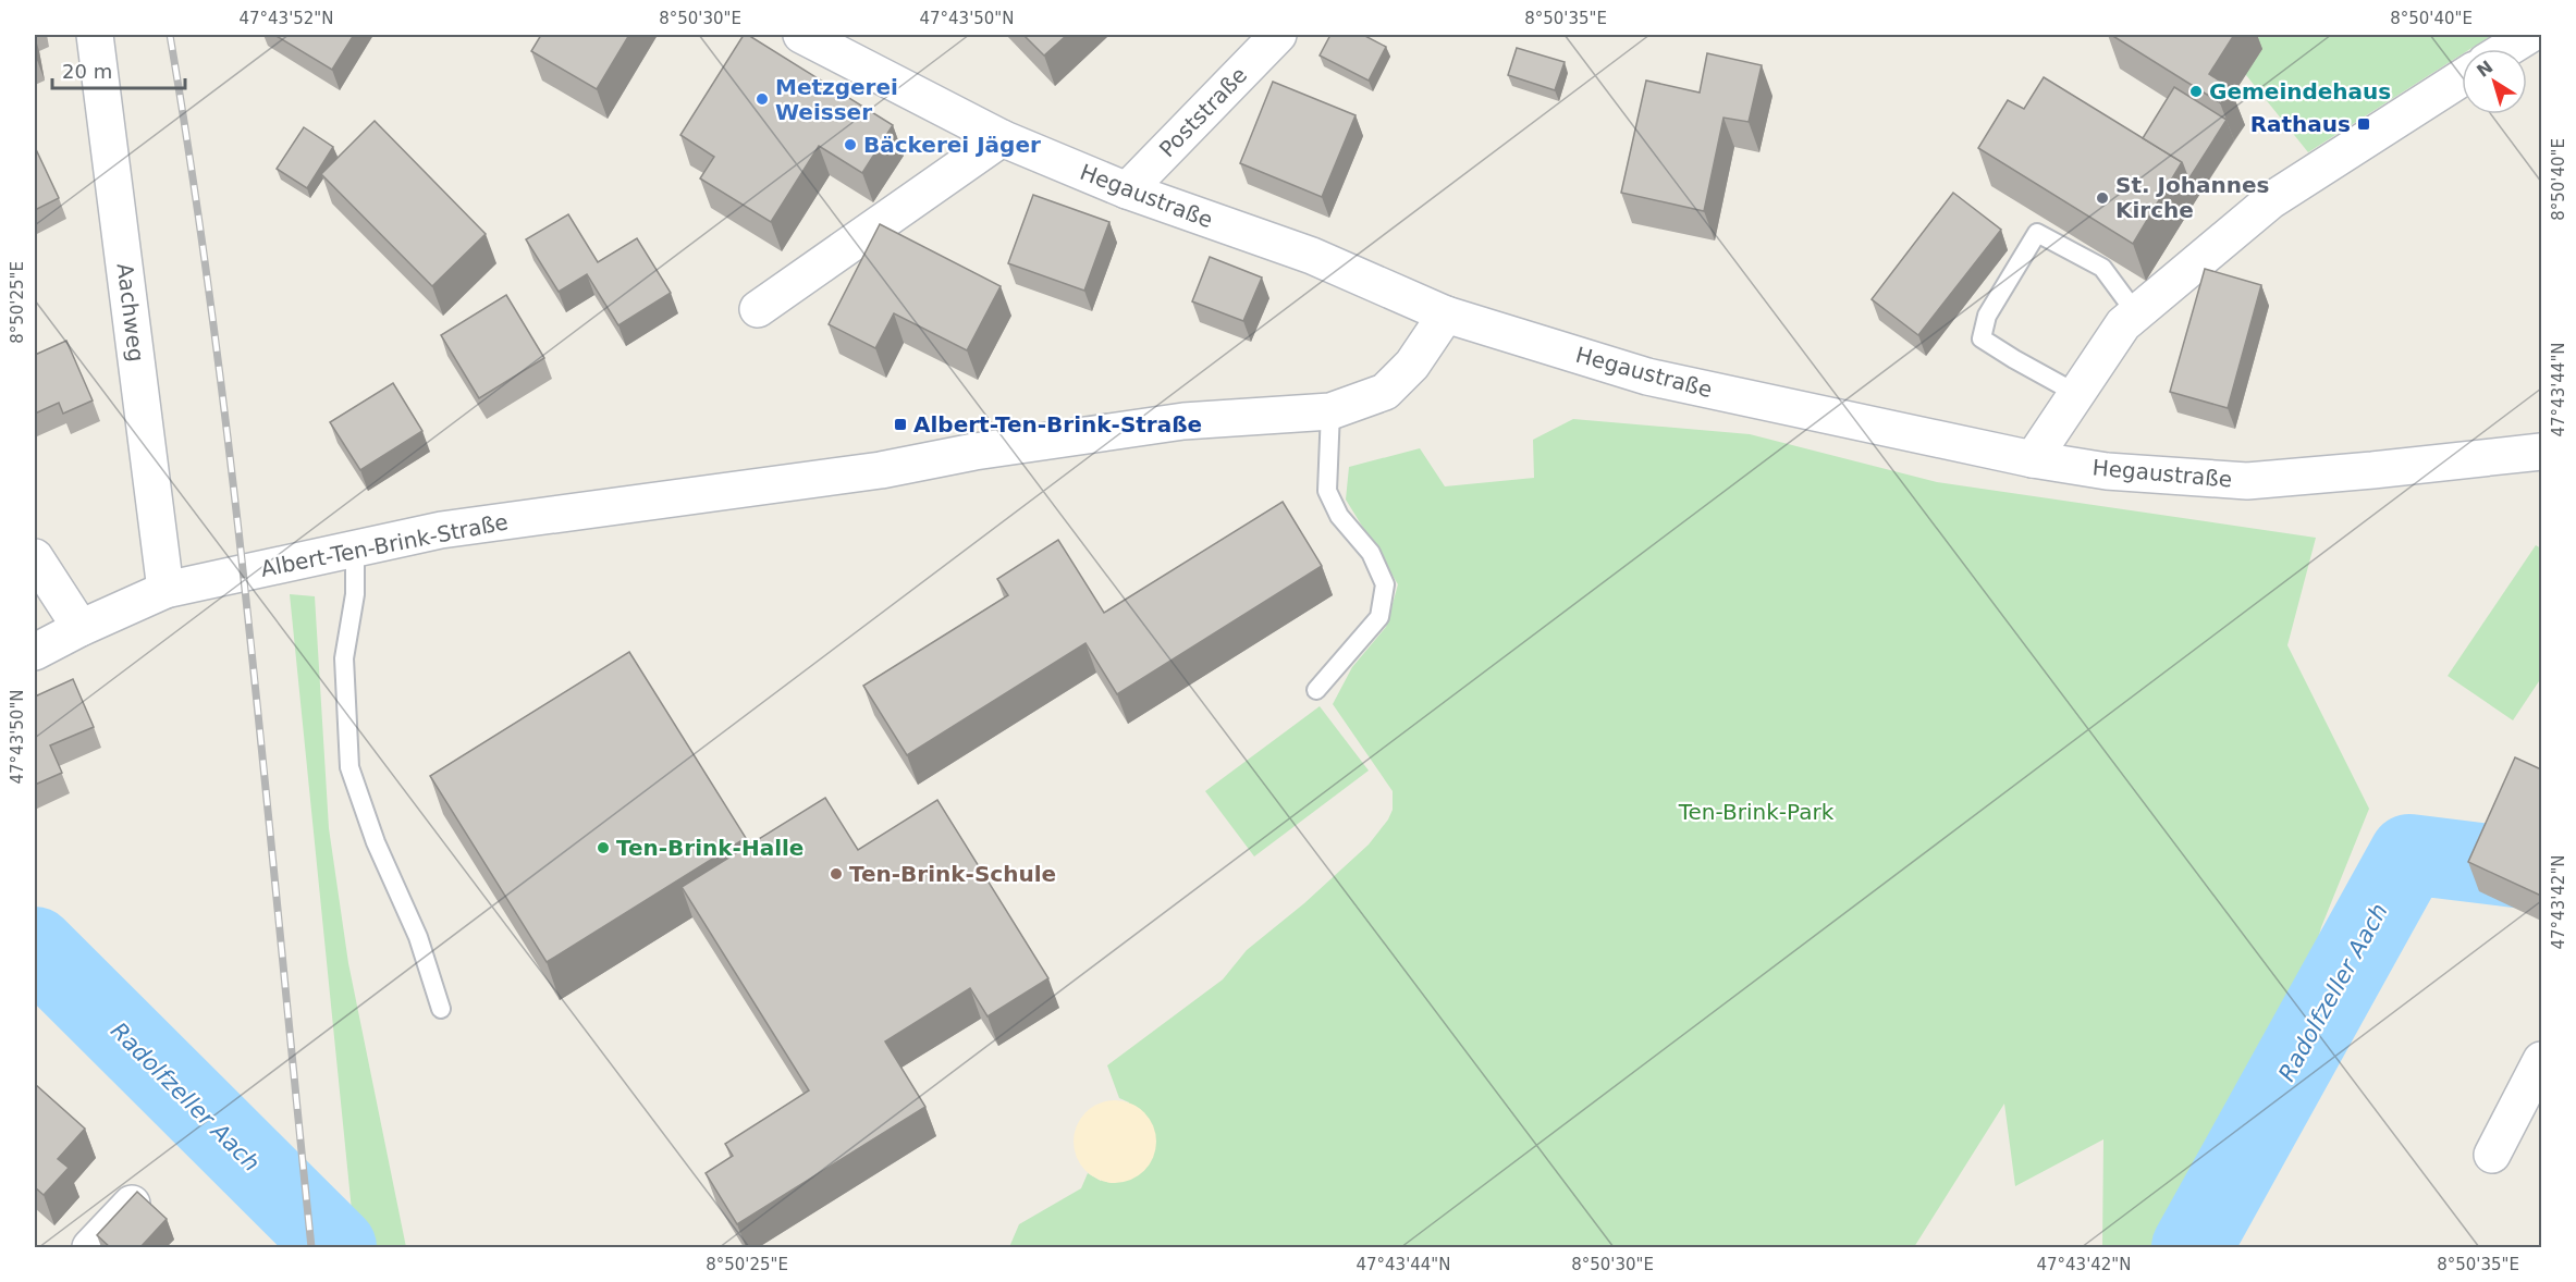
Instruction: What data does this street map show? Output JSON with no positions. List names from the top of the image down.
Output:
{
  "streets": {
    "street": [
      "Poststraße",
      "Hegaustraße",
      "Aachweg",
      "Albert-Ten-Brink-Straße"
    ]
  },
  "crossings": [
    ["Poststraße", "Hegaustraße"],
    ["Hegaustraße", "Albert-Ten-Brink-Straße"],
    ["Aachweg", "Albert-Ten-Brink-Straße"]
  ],
  "water": ["Radolfzeller Aach"],
  "parks": ["Ten-Brink-Park"],
  "places": {
    "other": [
      "Gemeindehaus",
      "Metzgerei Weisser",
      "Bäckerei Jäger",
      "St. Johannes Kirche",
      "Ten-Brink-Halle",
      "Ten-Brink-Schule"
    ],
    "transit": ["Rathaus", "Albert-Ten-Brink-Straße"]
  },
  "scale_bar": "20 m",
  "north": "top left",
  "coordinates": [
    "47°43'52\"N",
    "8°50'30\"E",
    "47°43'50\"N",
    "8°50'35\"E",
    "8°50'40\"E",
    "8°50'25\"E",
    "47°43'44\"N",
    "47°43'42\"N"
  ]
}
